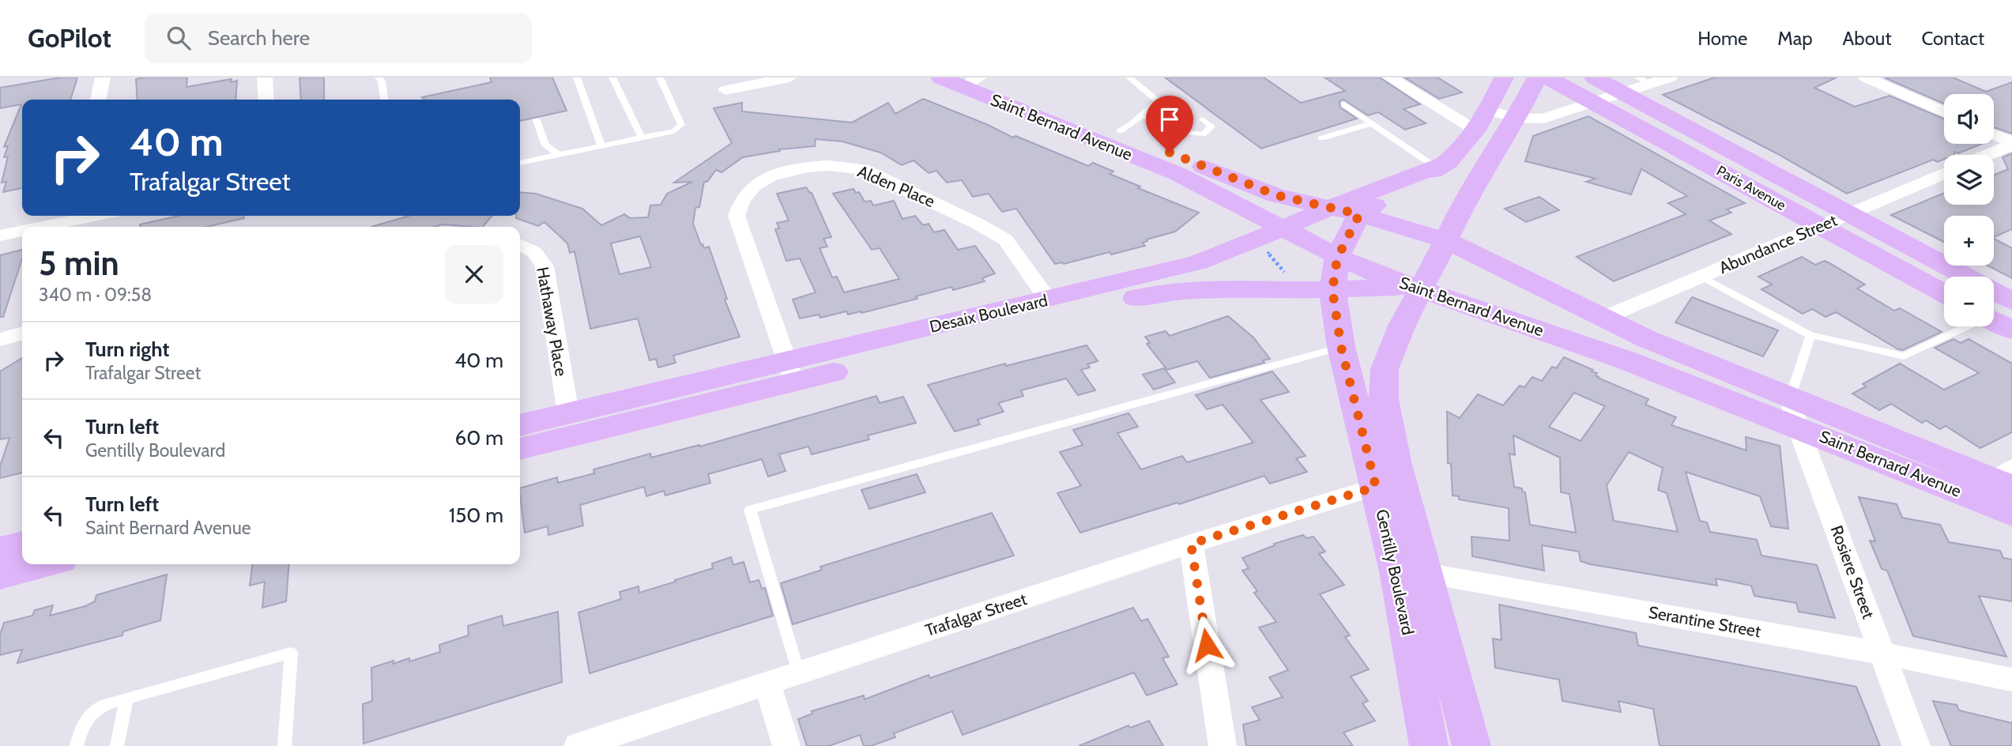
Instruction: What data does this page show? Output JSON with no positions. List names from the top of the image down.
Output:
{
  "streets": {
    "street": [
      "Saint Bernard Avenue",
      "Alden Place",
      "Paris Avenue",
      "Abundance Street",
      "Desaix Boulevard",
      "Hathaway Place",
      "Gentilly Boulevard",
      "Rosiere Street",
      "Trafalgar Street",
      "Serantine Street"
    ]
  },
  "crossings": [
    ["Saint Bernard Avenue", "Abundance Street"],
    ["Saint Bernard Avenue", "Desaix Boulevard"],
    ["Saint Bernard Avenue", "Gentilly Boulevard"],
    ["Saint Bernard Avenue", "Rosiere Street"],
    ["Alden Place", "Desaix Boulevard"],
    ["Paris Avenue", "Abundance Street"],
    ["Desaix Boulevard", "Hathaway Place"],
    ["Desaix Boulevard", "Gentilly Boulevard"],
    ["Gentilly Boulevard", "Trafalgar Street"],
    ["Gentilly Boulevard", "Serantine Street"],
    ["Rosiere Street", "Serantine Street"]
  ],
  "page": {
    "header": "GoPilot",
    "search": "Search here",
    "nav": [
      "Home",
      "Map",
      "About",
      "Contact"
    ],
    "map_buttons": ["+", "−"],
    "turn": ["40 m", "Trafalgar Street"],
    "heading": ["5 min", "340 m · 09:58"],
    "list": [
      {
        "name": "Turn right",
        "note": "Trafalgar Street",
        "value": "40 m"
      },
      {
        "name": "Turn left",
        "note": "Gentilly Boulevard",
        "value": "60 m"
      },
      {
        "name": "Turn left",
        "note": "Saint Bernard Avenue",
        "value": "150 m"
      }
    ]
  }
}
